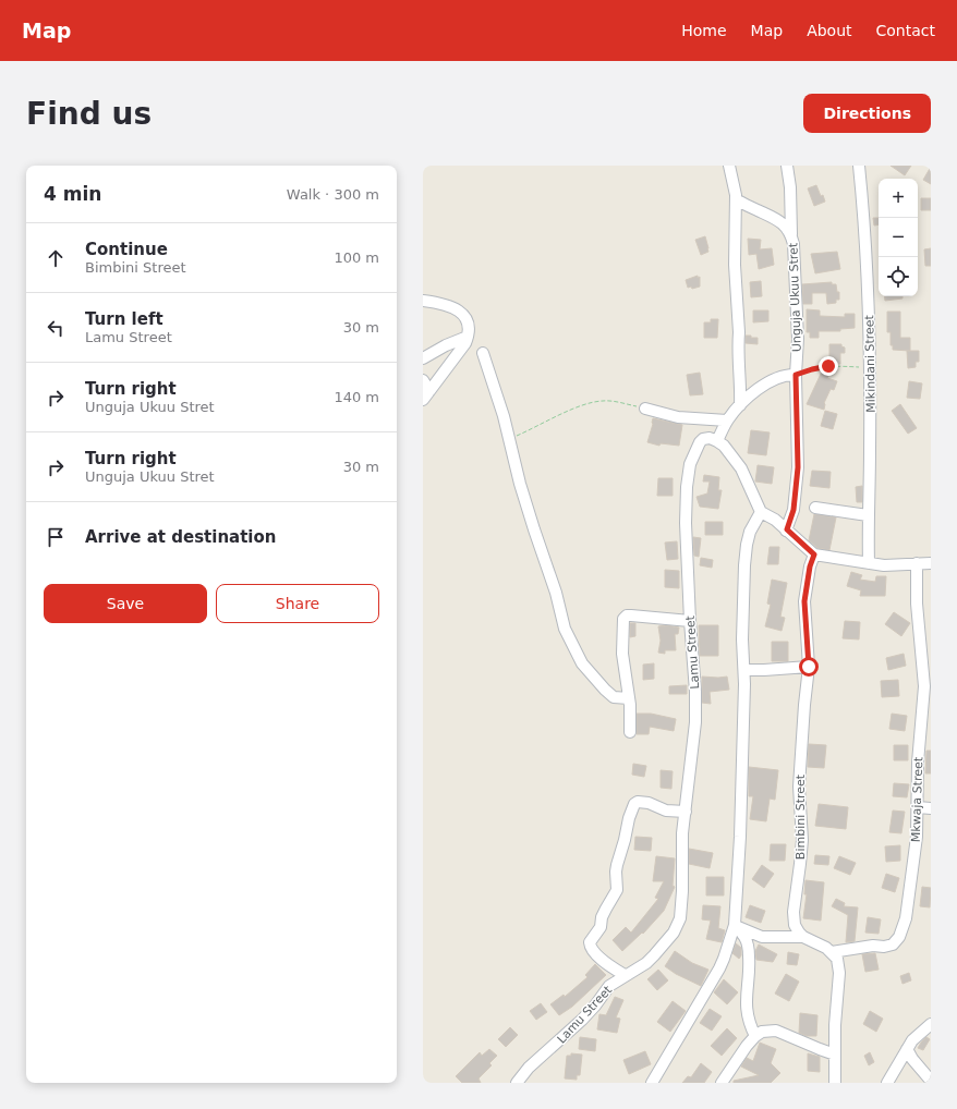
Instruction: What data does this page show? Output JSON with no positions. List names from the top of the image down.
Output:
{
  "streets": {
    "street": [
      "Unguja Ukuu Stret",
      "Mikindani Street",
      "Lamu Street",
      "Mkwaja Street",
      "Bimbini Street"
    ]
  },
  "page": {
    "header": "Map",
    "nav": [
      "Home",
      "Map",
      "About",
      "Contact"
    ],
    "buttons": [
      "Directions",
      ["Save", "Share"]
    ],
    "title": "Find us",
    "heading": ["4 min", "Walk · 300 m"],
    "map_buttons": ["+", "−"],
    "list": [
      ["Continue", "Bimbini Street", "100 m"],
      ["Turn left", "Lamu Street", "30 m"],
      ["Turn right", "Unguja Ukuu Stret", "140 m"],
      ["Turn right", "Unguja Ukuu Stret", "30 m"],
      "Arrive at destination"
    ]
  }
}
